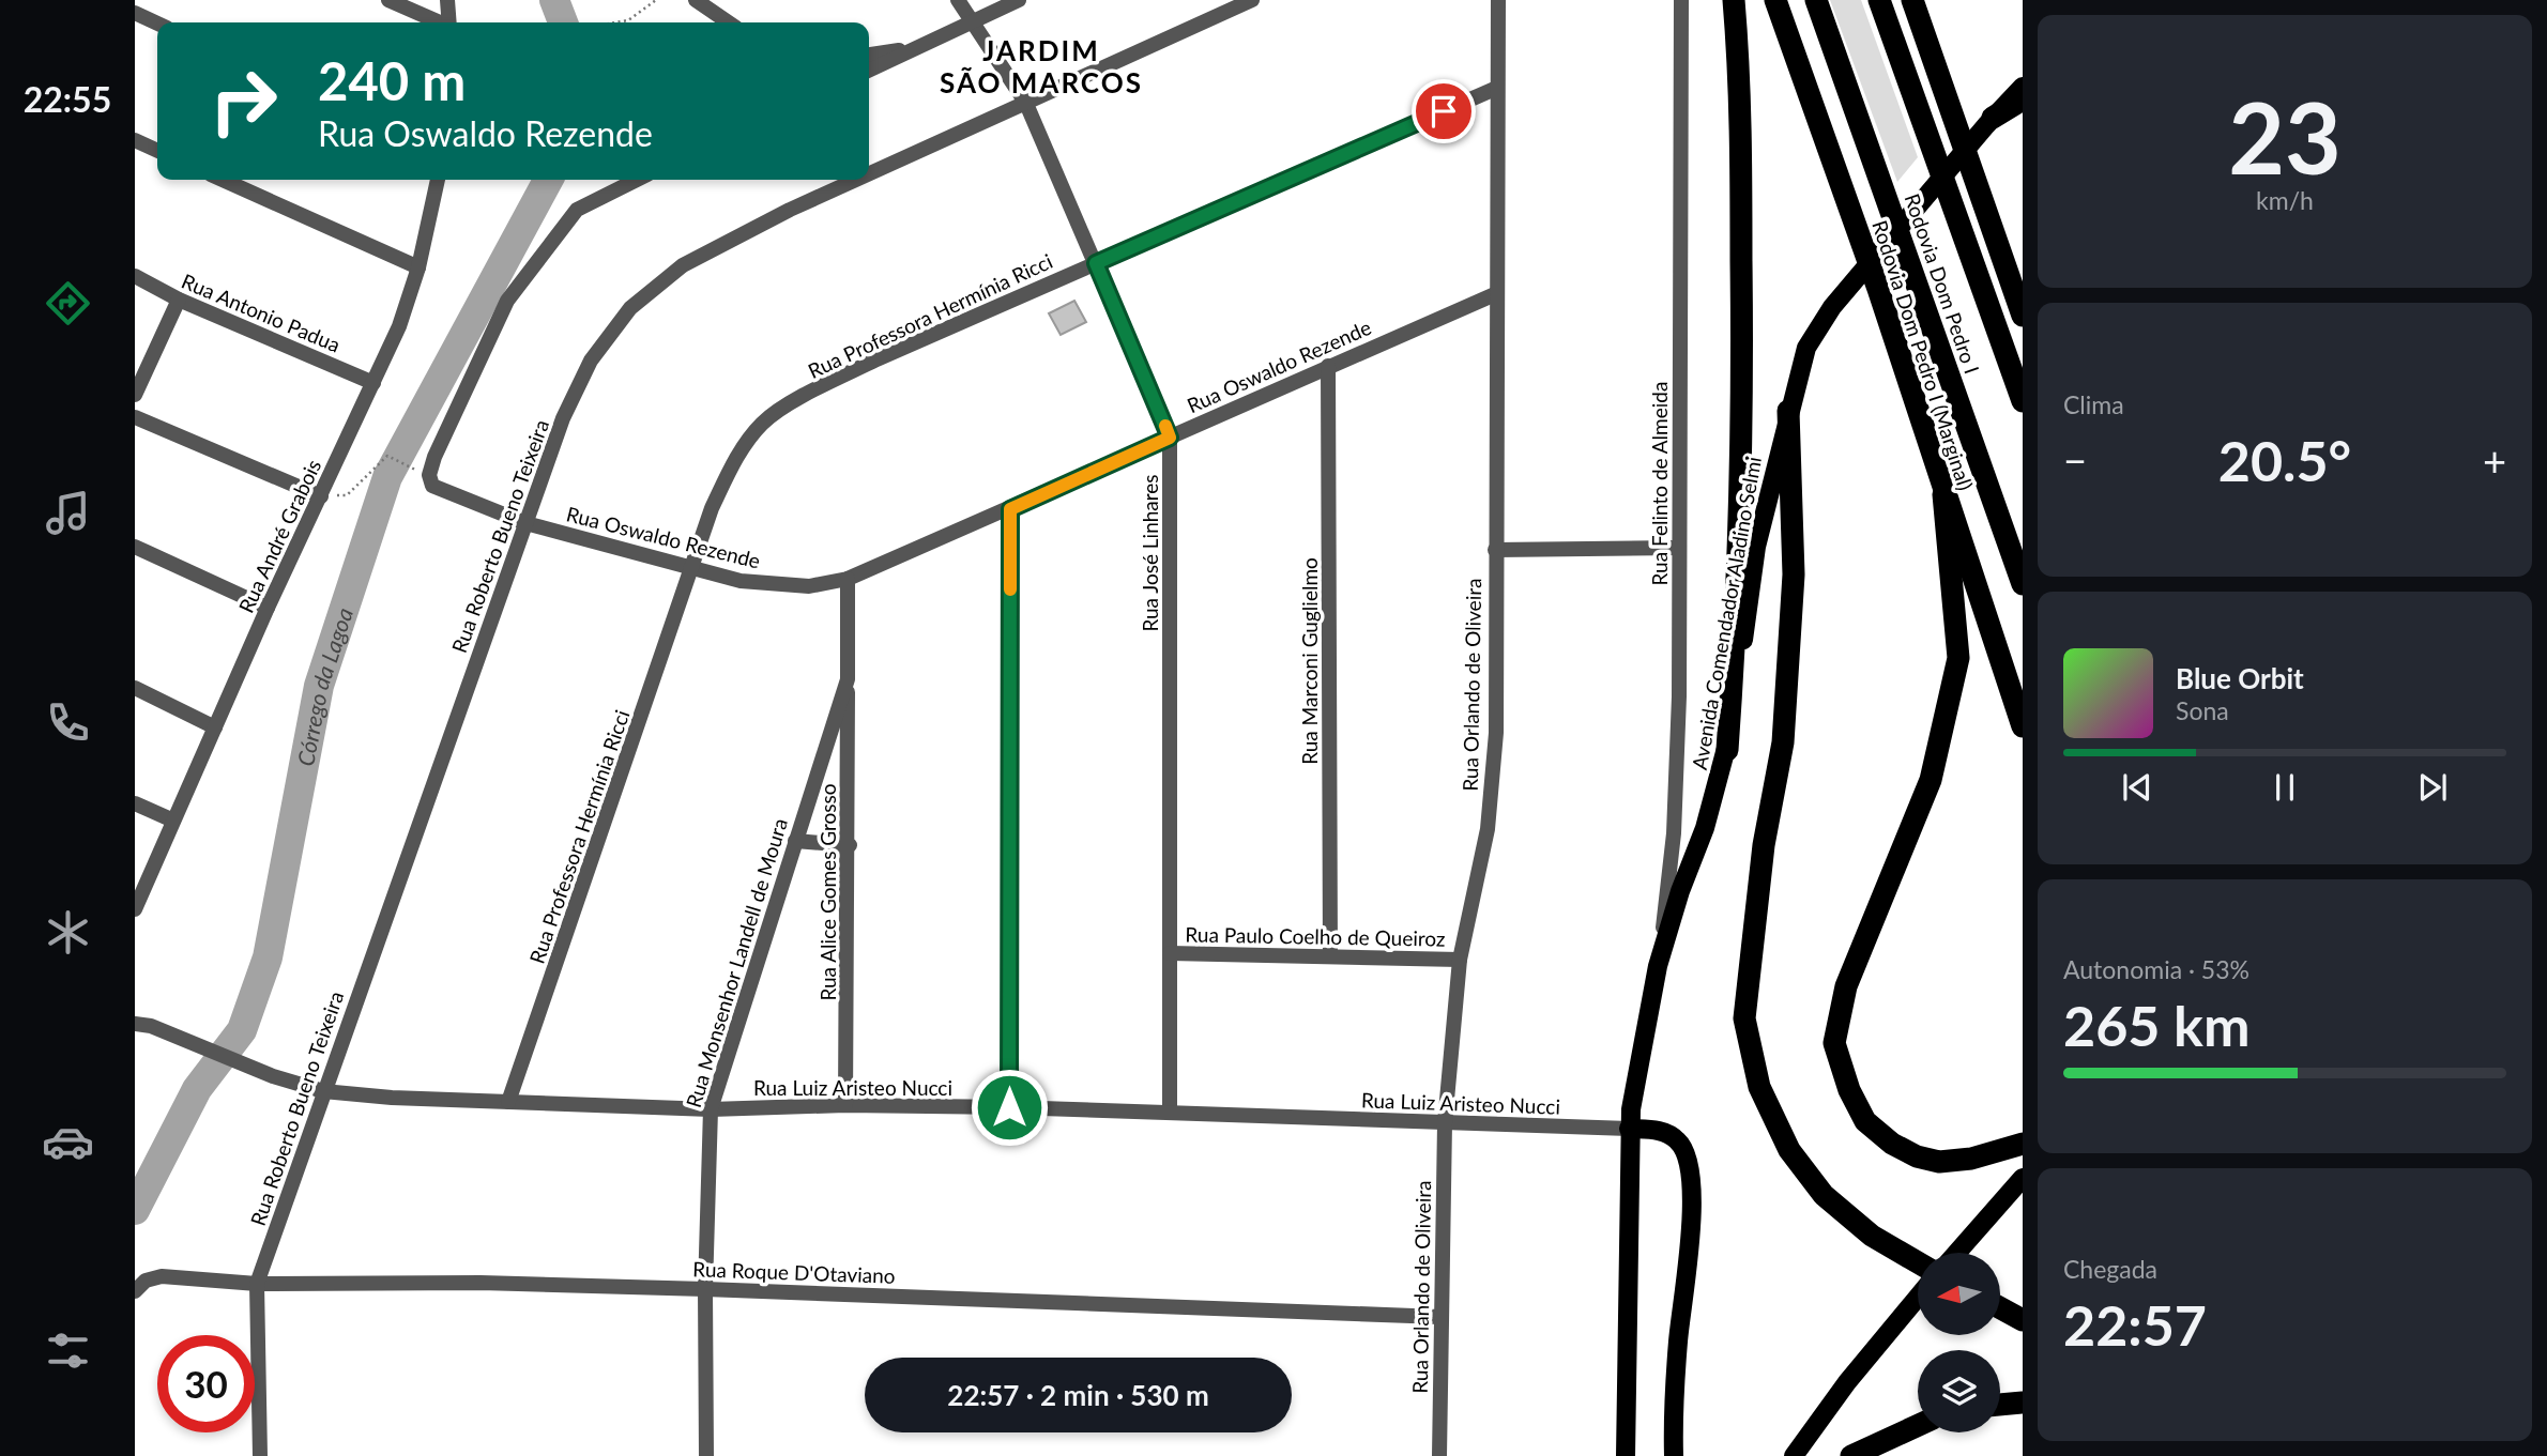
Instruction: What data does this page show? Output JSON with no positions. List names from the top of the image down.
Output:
{
  "streets": {
    "highway": ["Rodovia Dom Pedro I", "Rodovia Dom Pedro I (Marginal)"],
    "main road": ["Avenida Comendador Aladino Selmi"],
    "street": [
      "Rua Antonio Padua",
      "Rua Professora Hermínia Ricci",
      "Rua Oswaldo Rezende",
      "Rua Felinto de Almeida",
      "Rua André Grabois",
      "Rua Roberto Bueno Teixeira",
      "Rua José Linhares",
      "Rua Marconi Guglielmo",
      "Rua Orlando de Oliveira",
      "Rua Alice Gomes Grosso",
      "Rua Paulo Coelho de Queiroz",
      "Rua Monsenhor Landell de Moura",
      "Rua Luiz Aristeo Nucci",
      "Rua Roque D'Otaviano"
    ]
  },
  "crossings": [
    ["Rua Antonio Padua", "Rua André Grabois"],
    ["Rua Professora Hermínia Ricci", "Rua Oswaldo Rezende"],
    ["Rua Professora Hermínia Ricci", "Rua José Linhares"],
    ["Rua Professora Hermínia Ricci", "Rua Orlando de Oliveira"],
    ["Rua Professora Hermínia Ricci", "Rua Luiz Aristeo Nucci"],
    ["Rua Oswaldo Rezende", "Rua Roberto Bueno Teixeira"],
    ["Rua Oswaldo Rezende", "Rua José Linhares"],
    ["Rua Oswaldo Rezende", "Rua Marconi Guglielmo"],
    ["Rua Oswaldo Rezende", "Rua Orlando de Oliveira"],
    ["Rua Oswaldo Rezende", "Rua Monsenhor Landell de Moura"],
    ["Rua Felinto de Almeida", "Avenida Comendador Aladino Selmi"],
    ["Rua Roberto Bueno Teixeira", "Rua José Linhares"],
    ["Rua Roberto Bueno Teixeira", "Rua Luiz Aristeo Nucci"],
    ["Rua Roberto Bueno Teixeira", "Rua Roque D'Otaviano"],
    ["Rua José Linhares", "Rua Paulo Coelho de Queiroz"],
    ["Rua José Linhares", "Rua Luiz Aristeo Nucci"],
    ["Avenida Comendador Aladino Selmi", "Rua Luiz Aristeo Nucci"],
    ["Rua Marconi Guglielmo", "Rua Paulo Coelho de Queiroz"],
    ["Rua Orlando de Oliveira", "Rua Paulo Coelho de Queiroz"],
    ["Rua Orlando de Oliveira", "Rua Luiz Aristeo Nucci"],
    ["Rua Orlando de Oliveira", "Rua Roque D'Otaviano"],
    ["Rua Alice Gomes Grosso", "Rua Monsenhor Landell de Moura"],
    ["Rua Alice Gomes Grosso", "Rua Luiz Aristeo Nucci"],
    ["Rua Monsenhor Landell de Moura", "Rua Luiz Aristeo Nucci"],
    ["Rua Monsenhor Landell de Moura", "Rua Roque D'Otaviano"]
  ],
  "districts": ["JARDIM SÃO MARCOS"],
  "water": ["Córrego da Lagoa"],
  "north": "left",
  "page": {
    "tabs": "22:55",
    "tile": [
      ["23", "km/h"],
      "Clima",
      ["Autonomia · 53%", "265 km"],
      ["Chegada", "22:57"]
    ],
    "turn": ["240 m", "Rua Oswaldo Rezende"],
    "heat": ["−", "20.5°", "+"],
    "song": ["Blue Orbit", "Sona"],
    "limit": "30",
    "trip": "22:57 · 2 min · 530 m"
  }
}
